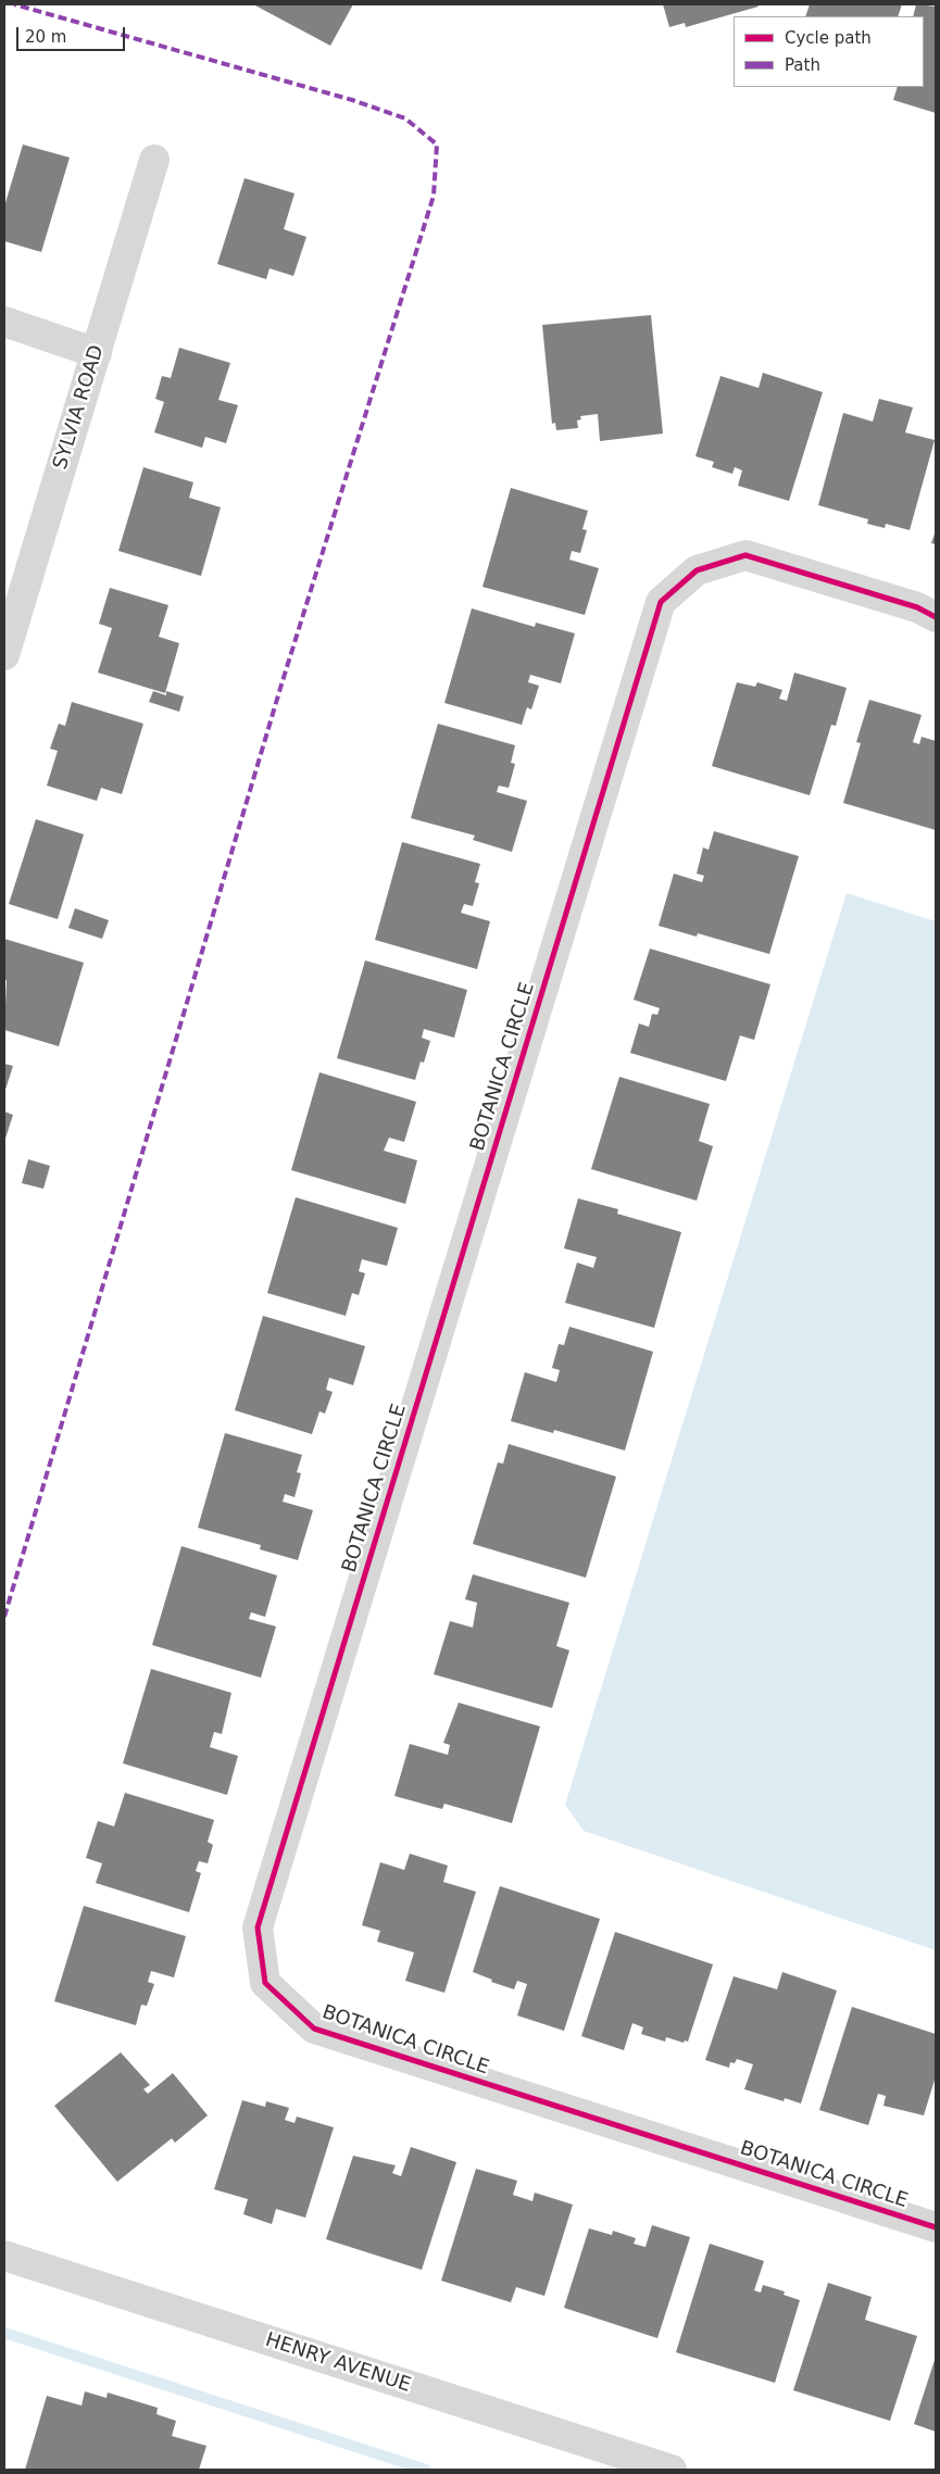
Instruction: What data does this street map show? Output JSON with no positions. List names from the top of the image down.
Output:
{
  "streets": {
    "street": ["SYLVIA ROAD", "BOTANICA CIRCLE", "HENRY AVENUE"]
  },
  "legend": ["Cycle path", "Path"],
  "scale_bar": "20 m"
}
